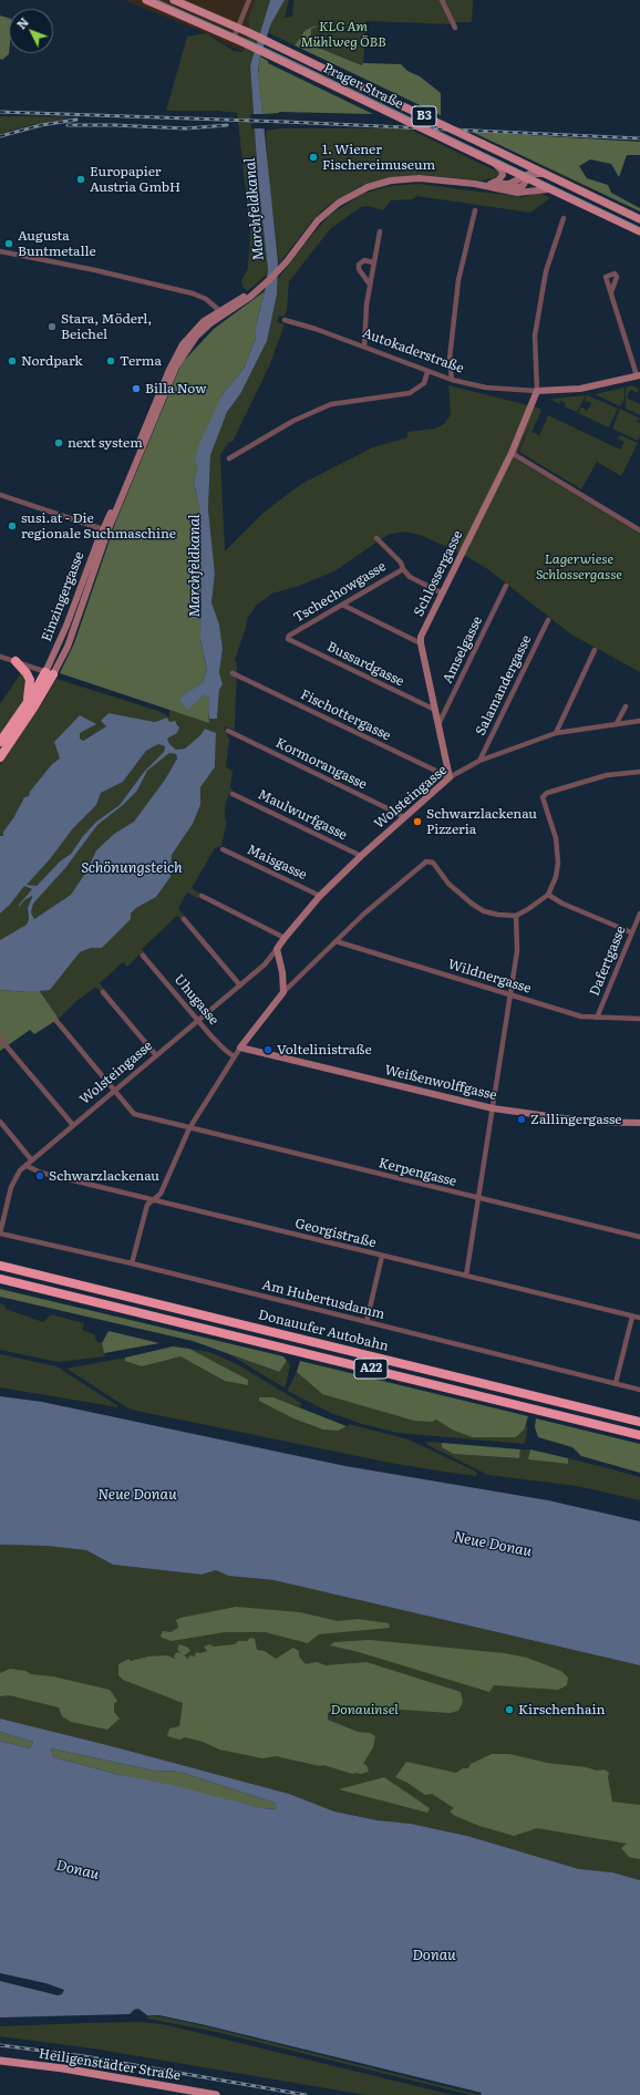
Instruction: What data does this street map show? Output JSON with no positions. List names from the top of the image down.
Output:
{
  "streets": {
    "highway": ["Donauufer Autobahn", "A22"],
    "main road": [
      "Prager Straße",
      "B3",
      "Autokaderstraße",
      "Schlossergasse",
      "Einzingergasse",
      "Wolsteingasse",
      "Weißenwolffgasse",
      "Heiligenstädter Straße"
    ],
    "street": [
      "Tschechowgasse",
      "Amselgasse",
      "Bussardgasse",
      "Salamandergasse",
      "Fischottergasse",
      "Kormorangasse",
      "Maulwurfgasse",
      "Maisgasse",
      "Dafertgasse",
      "Wildnergasse",
      "Uhugasse",
      "Kerpengasse",
      "Georgistraße",
      "Am Hubertusdamm"
    ]
  },
  "crossings": [
    ["Prager Straße", "Einzingergasse"],
    ["Autokaderstraße", "Schlossergasse"],
    ["Tschechowgasse", "Bussardgasse"],
    ["Salamandergasse", "Wolsteingasse"],
    ["Fischottergasse", "Wolsteingasse"],
    ["Kormorangasse", "Wolsteingasse"],
    ["Wolsteingasse", "Maulwurfgasse"],
    ["Wolsteingasse", "Maisgasse"],
    ["Wolsteingasse", "Uhugasse"],
    ["Wolsteingasse", "Kerpengasse"],
    ["Wolsteingasse", "Georgistraße"],
    ["Wolsteingasse", "Am Hubertusdamm"],
    ["Dafertgasse", "Wildnergasse"]
  ],
  "water": [
    "Marchfeldkanal",
    "Schönungsteich",
    "Neue Donau",
    "Donau"
  ],
  "parks": ["KLG Am Mühlweg ÖBB", "Lagerwiese Schlossergasse", "Donauinsel"],
  "places": [
    "1. Wiener Fischereimuseum",
    "Europapier Austria GmbH",
    "Augusta Buntmetalle",
    "Stara, Möderl, Beichel",
    "Nordpark",
    "Terma",
    "Billa Now",
    "next system",
    "susi.at - Die regionale Suchmaschine",
    "Schwarzlackenau Pizzeria",
    "Voltelinistraße",
    "Zallingergasse",
    "Schwarzlackenau",
    "Kirschenhain"
  ],
  "north": "top left"
}
